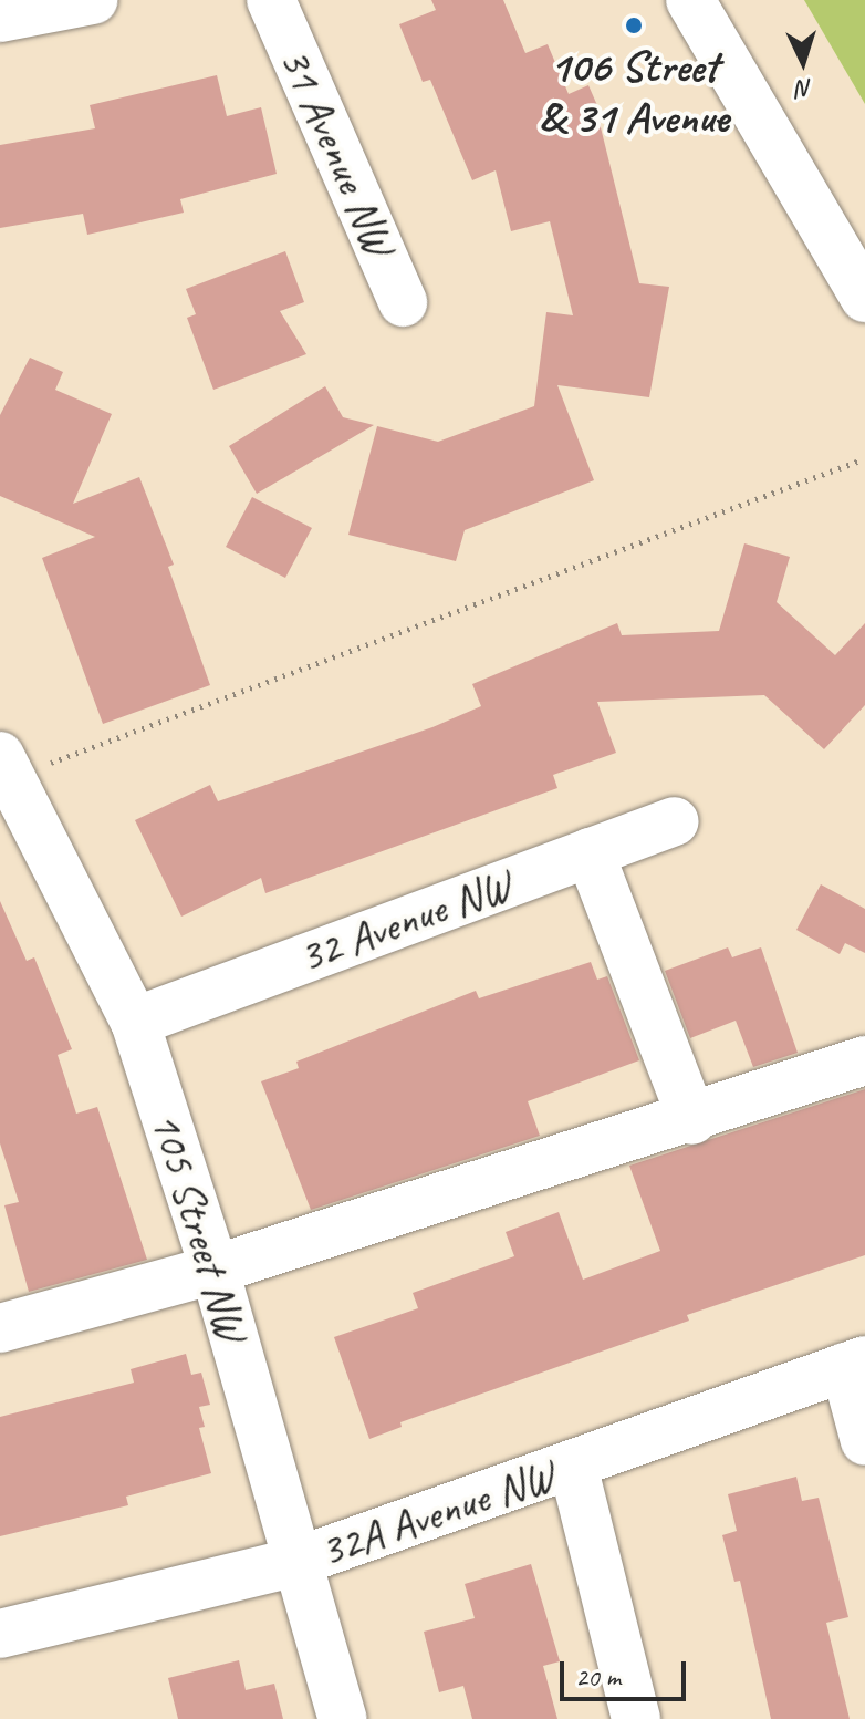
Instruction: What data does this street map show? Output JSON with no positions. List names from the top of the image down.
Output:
{
  "streets": {
    "street": [
      "31 Avenue NW",
      "32 Avenue NW",
      "105 Street NW",
      "32A Avenue NW"
    ]
  },
  "crossings": [
    ["32 Avenue NW", "105 Street NW"],
    ["105 Street NW", "32A Avenue NW"]
  ],
  "places": ["106 Street & 31 Avenue"],
  "scale_bar": "20 m",
  "north": "bottom"
}
